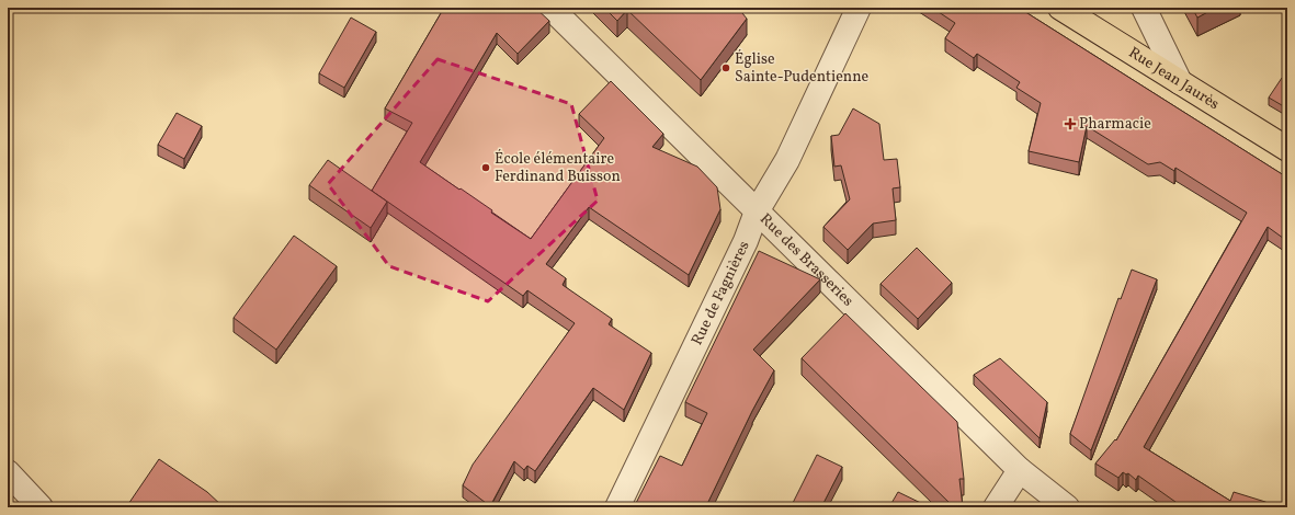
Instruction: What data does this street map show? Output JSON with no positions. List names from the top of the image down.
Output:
{
  "streets": {
    "main road": ["Rue Jean Jaurès"],
    "street": ["Rue des Brasseries", "Rue de Fagnières"]
  },
  "crossings": [
    ["Rue des Brasseries", "Rue de Fagnières"]
  ],
  "places": {
    "other": ["Église Sainte-Pudentienne", "École élémentaire Ferdinand Buisson"],
    "health": ["Pharmacie"]
  }
}
